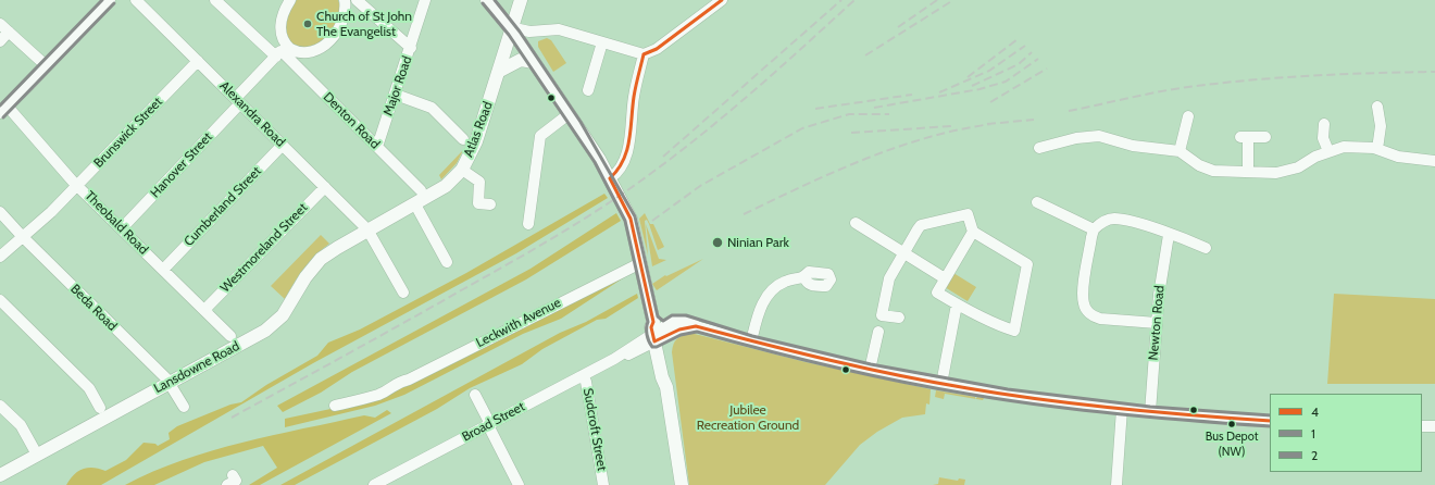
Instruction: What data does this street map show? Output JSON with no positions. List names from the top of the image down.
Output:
{
  "streets": {
    "main road": ["Atlas Road", "Lansdowne Road"],
    "street": [
      "Major Road",
      "Alexandra Road",
      "Denton Road",
      "Brunswick Street",
      "Hanover Street",
      "Cumberland Street",
      "Theobald Road",
      "Westmoreland Street",
      "Beda Road",
      "Leckwith Avenue",
      "Newton Road",
      "Broad Street",
      "Sudcroft Street"
    ]
  },
  "crossings": [
    ["Major Road", "Denton Road"],
    ["Alexandra Road", "Atlas Road"],
    ["Alexandra Road", "Brunswick Street"],
    ["Alexandra Road", "Hanover Street"],
    ["Alexandra Road", "Cumberland Street"],
    ["Alexandra Road", "Westmoreland Street"],
    ["Alexandra Road", "Lansdowne Road"],
    ["Denton Road", "Hanover Street"],
    ["Atlas Road", "Lansdowne Road"],
    ["Brunswick Street", "Theobald Road"],
    ["Brunswick Street", "Beda Road"],
    ["Hanover Street", "Theobald Road"],
    ["Cumberland Street", "Theobald Road"],
    ["Theobald Road", "Westmoreland Street"],
    ["Beda Road", "Lansdowne Road"],
    ["Newton Road", "Broad Street"],
    ["Broad Street", "Sudcroft Street"]
  ],
  "parks": ["Jubilee Recreation Ground"],
  "places": ["Church of St John The Evangelist", "Ninian Park", "Bus Depot (NW)"],
  "lines": ["transit line 4", "transit line 2", "transit line 1"],
  "legend": ["4", "1", "2"]
}
